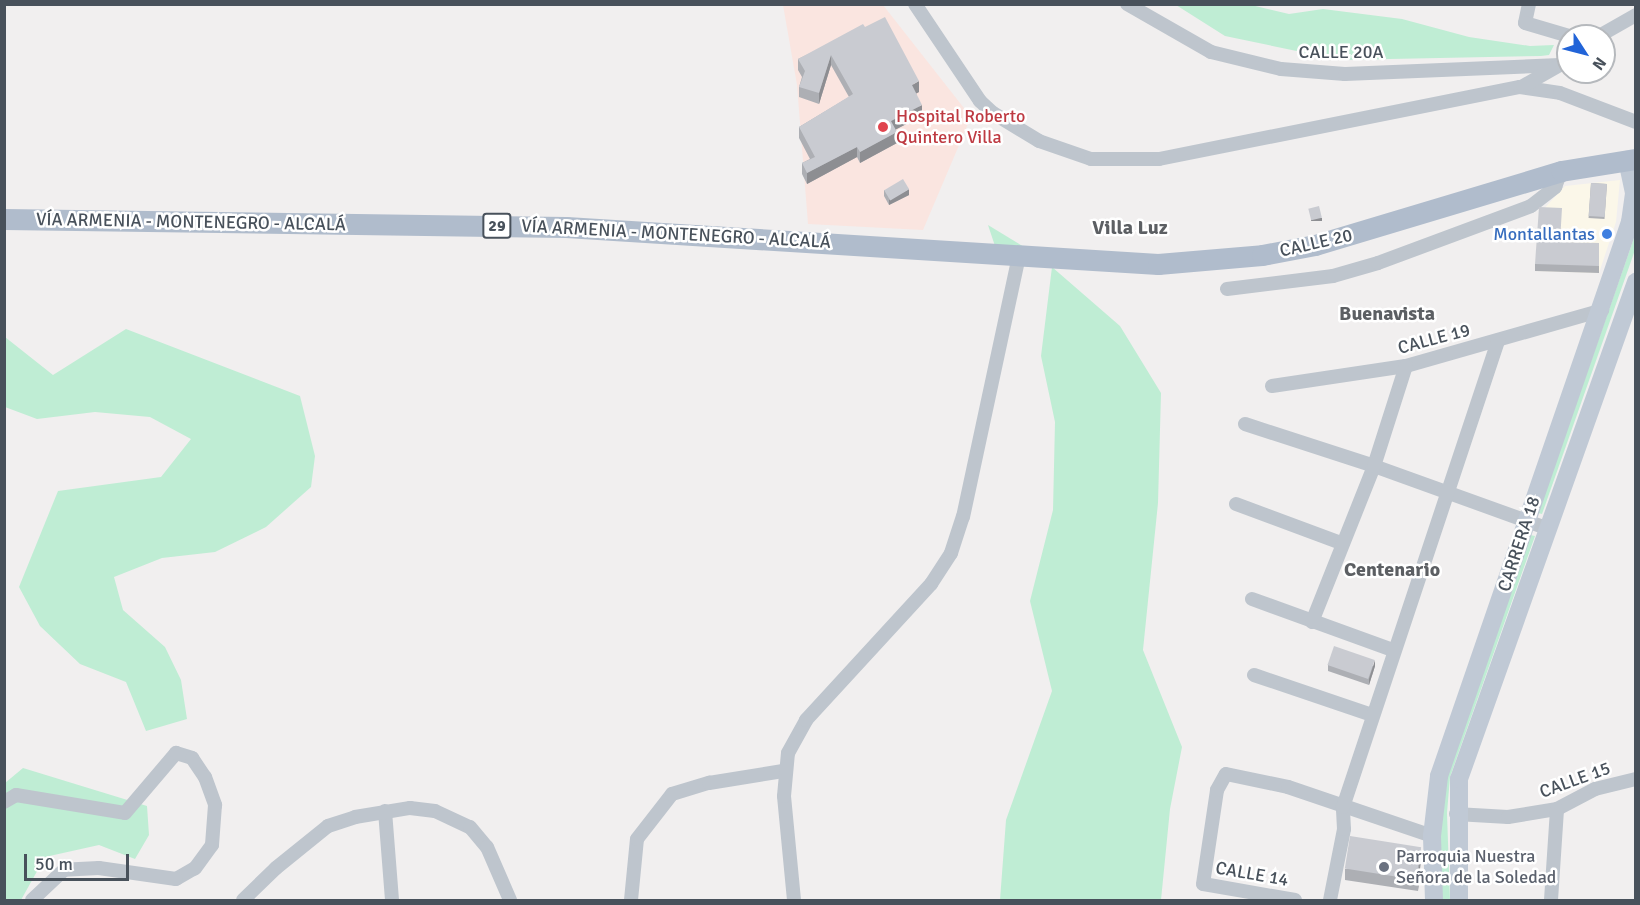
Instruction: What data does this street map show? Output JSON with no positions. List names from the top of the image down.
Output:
{
  "streets": {
    "main road": [
      "VÍA ARMENIA - MONTENEGRO - ALCALÁ",
      "29",
      "CALLE 20",
      "CARRERA 18"
    ],
    "street": [
      "CALLE 20A",
      "CALLE 19",
      "CALLE 15",
      "CALLE 14"
    ]
  },
  "crossings": [
    ["VÍA ARMENIA - MONTENEGRO - ALCALÁ", "CALLE 20"],
    ["CALLE 20", "CARRERA 18"],
    ["CALLE 19", "CARRERA 18"],
    ["CARRERA 18", "CALLE 15"]
  ],
  "districts": ["Villa Luz", "Buenavista", "Centenario"],
  "places": ["Hospital Roberto Quintero Villa", "Montallantas", "Parroquia Nuestra Señora de la Soledad"],
  "scale_bar": "50 m",
  "north": "bottom right"
}
